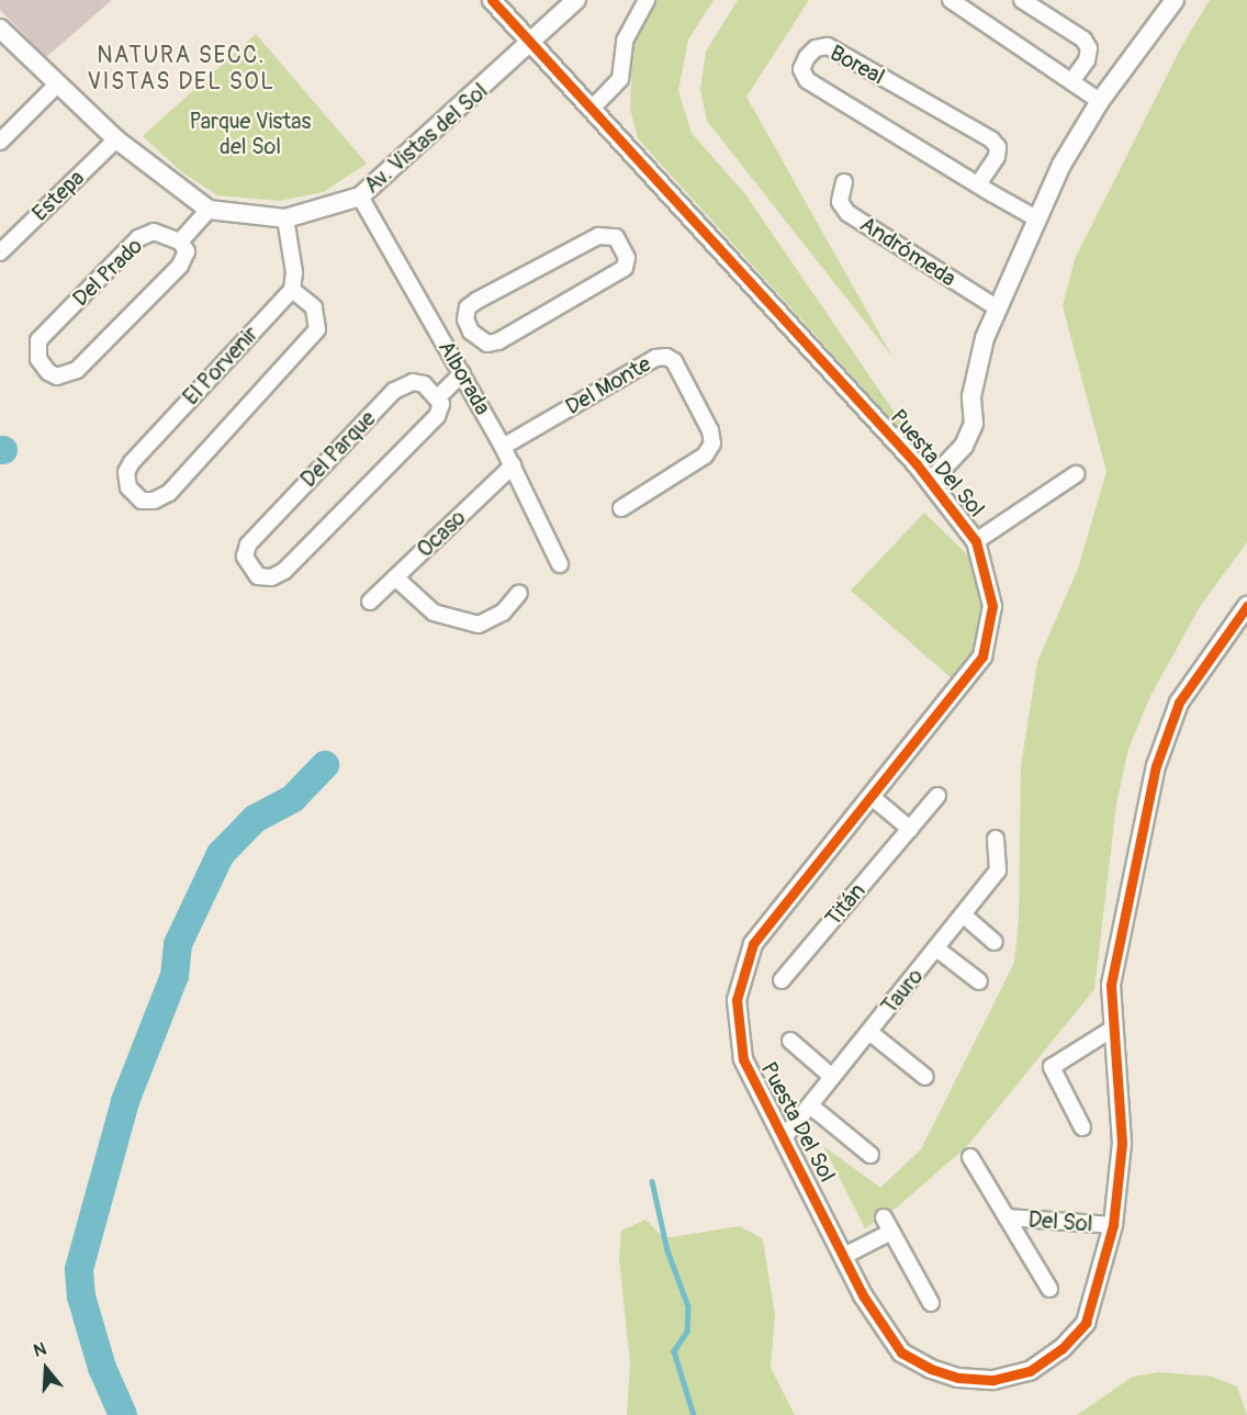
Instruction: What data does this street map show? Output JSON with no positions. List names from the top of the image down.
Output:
{
  "streets": {
    "street": [
      "Boreal",
      "Av. Vistas del Sol",
      "Estepa",
      "Andrómeda",
      "Del Prado",
      "El Porvenir",
      "Alborada",
      "Del Monte",
      "Del Parque",
      "Puesta Del Sol",
      "Ocaso",
      "Titán",
      "Tauro",
      "Del Sol"
    ]
  },
  "crossings": [
    ["Av. Vistas del Sol", "Alborada"],
    ["Av. Vistas del Sol", "Puesta Del Sol"],
    ["Alborada", "Del Monte"],
    ["Alborada", "Ocaso"],
    ["Puesta Del Sol", "Tauro"],
    ["Puesta Del Sol", "Del Sol"]
  ],
  "districts": ["NATURA SECC. VISTAS DEL SOL"],
  "parks": ["Parque Vistas del Sol"],
  "north": "top"
}
